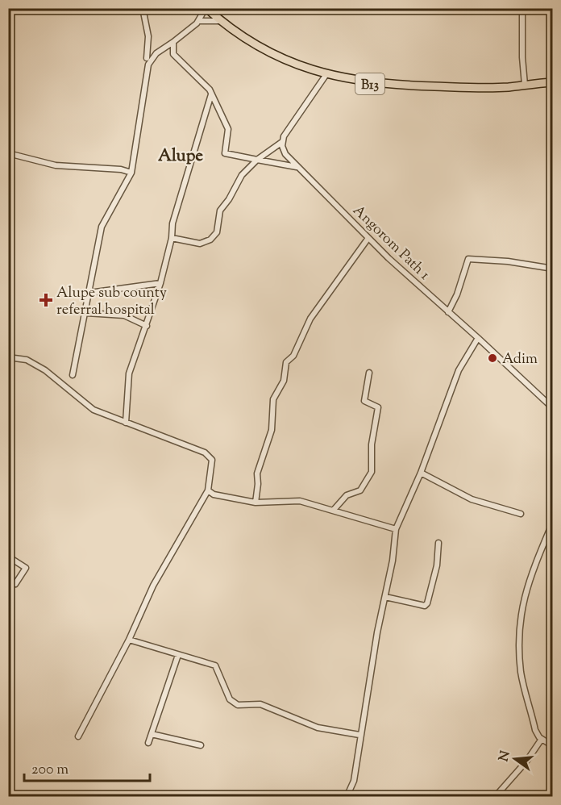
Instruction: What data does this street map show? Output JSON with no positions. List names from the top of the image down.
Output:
{
  "streets": {
    "highway": ["B13"],
    "street": ["Angorom Path 1"]
  },
  "districts": ["Alupe"],
  "places": {
    "health": ["Alupe sub county referral hospital"],
    "other": ["Adim"]
  },
  "scale_bar": "200 m",
  "north": "left"
}
